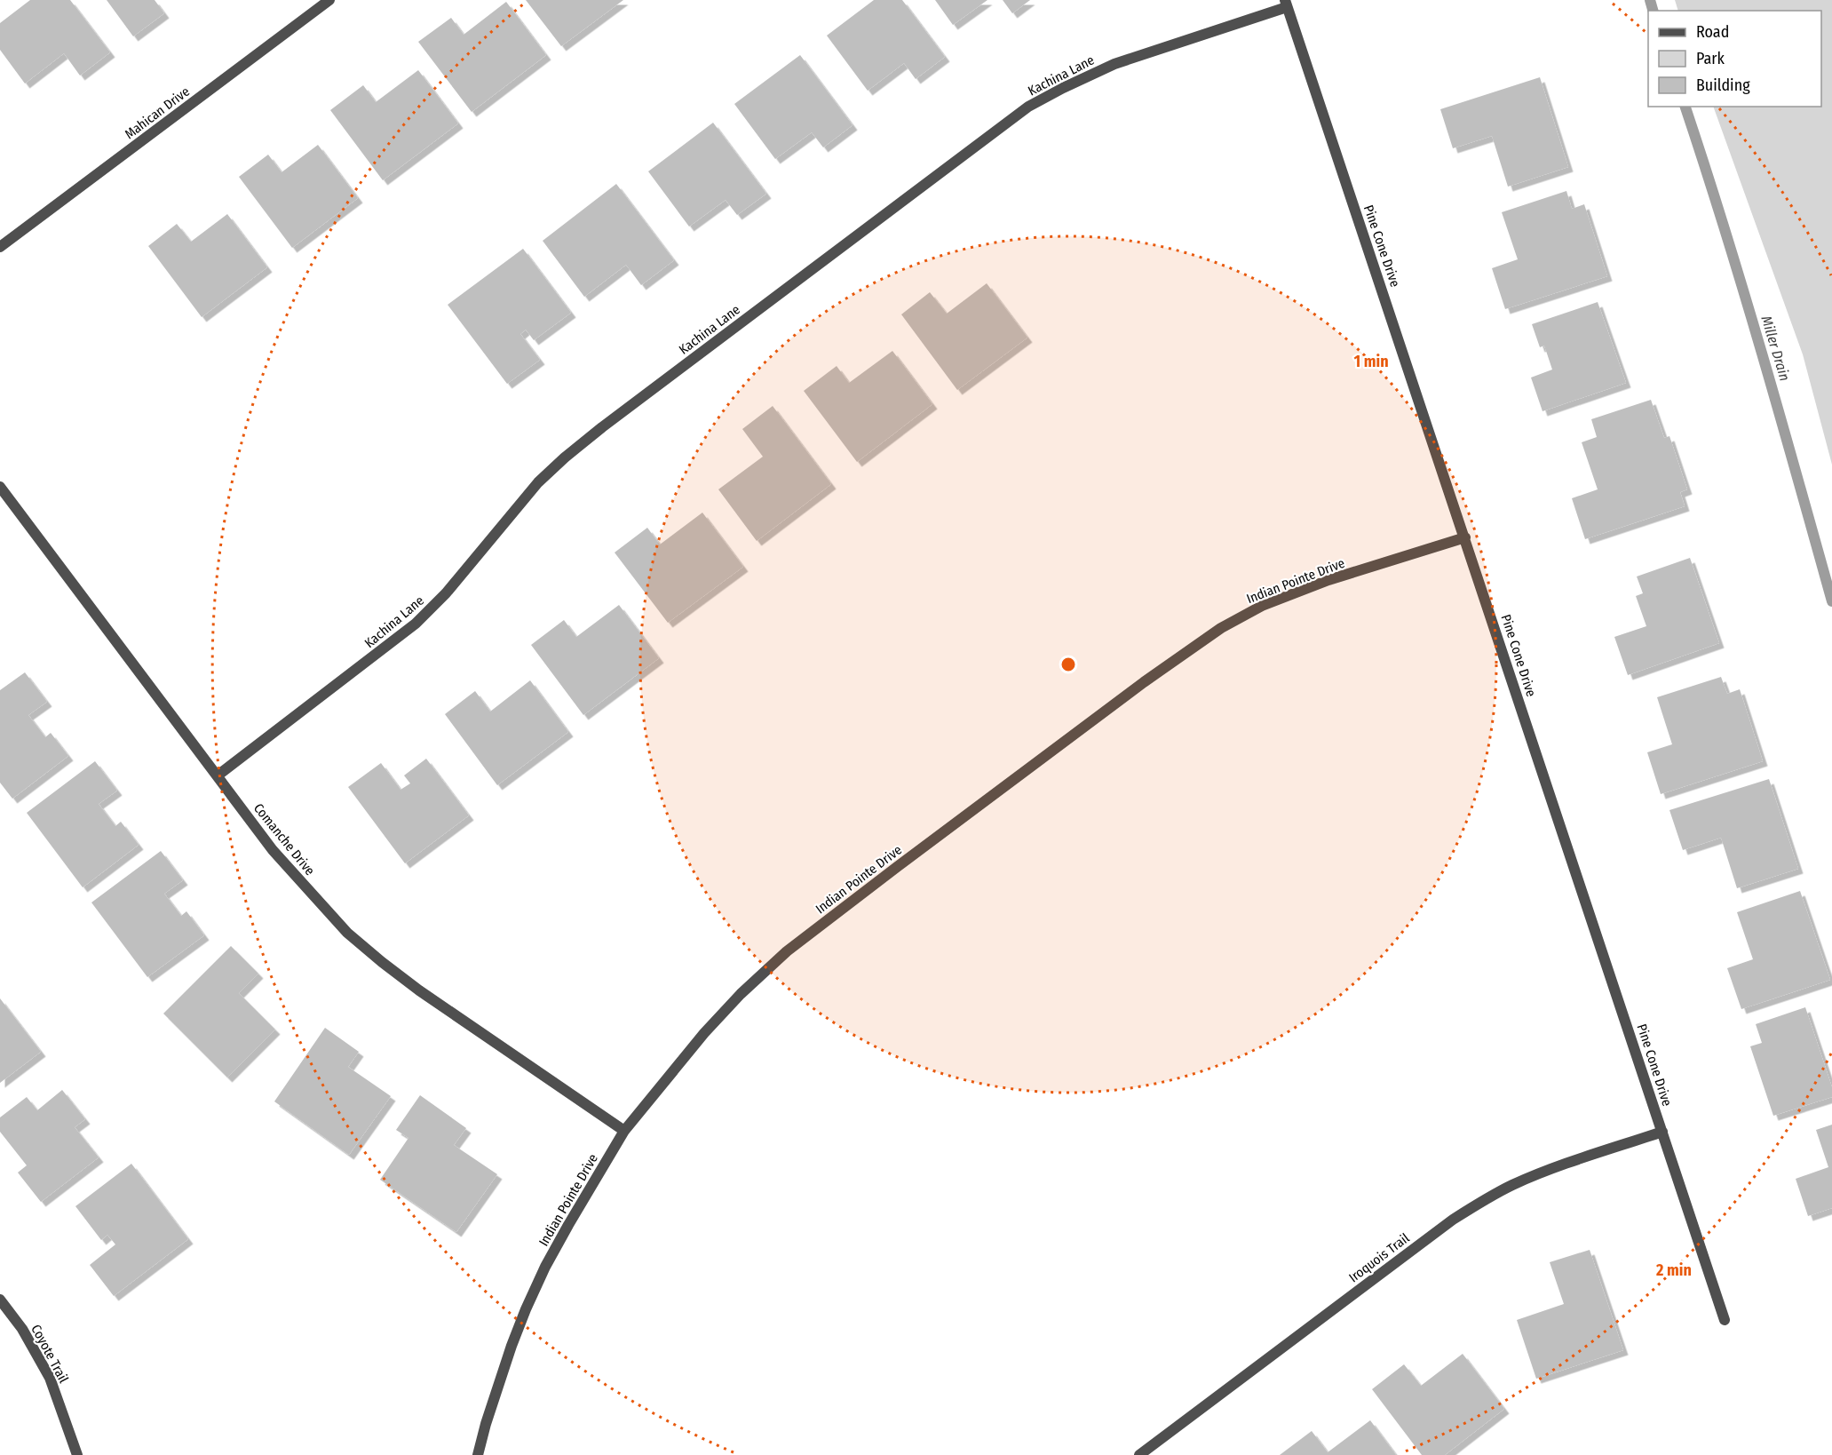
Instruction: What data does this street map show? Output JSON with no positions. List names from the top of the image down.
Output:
{
  "streets": {
    "street": [
      "Kachina Lane",
      "Mahican Drive",
      "Pine Cone Drive",
      "Indian Pointe Drive",
      "Comanche Drive",
      "Iroquois Trail",
      "Coyote Trail"
    ]
  },
  "crossings": [
    ["Kachina Lane", "Pine Cone Drive"],
    ["Kachina Lane", "Comanche Drive"],
    ["Pine Cone Drive", "Indian Pointe Drive"],
    ["Pine Cone Drive", "Iroquois Trail"],
    ["Indian Pointe Drive", "Comanche Drive"]
  ],
  "water": ["Miller Drain"],
  "legend": ["Road", "Park", "Building"],
  "rings": ["1 min", "2 min"]
}
